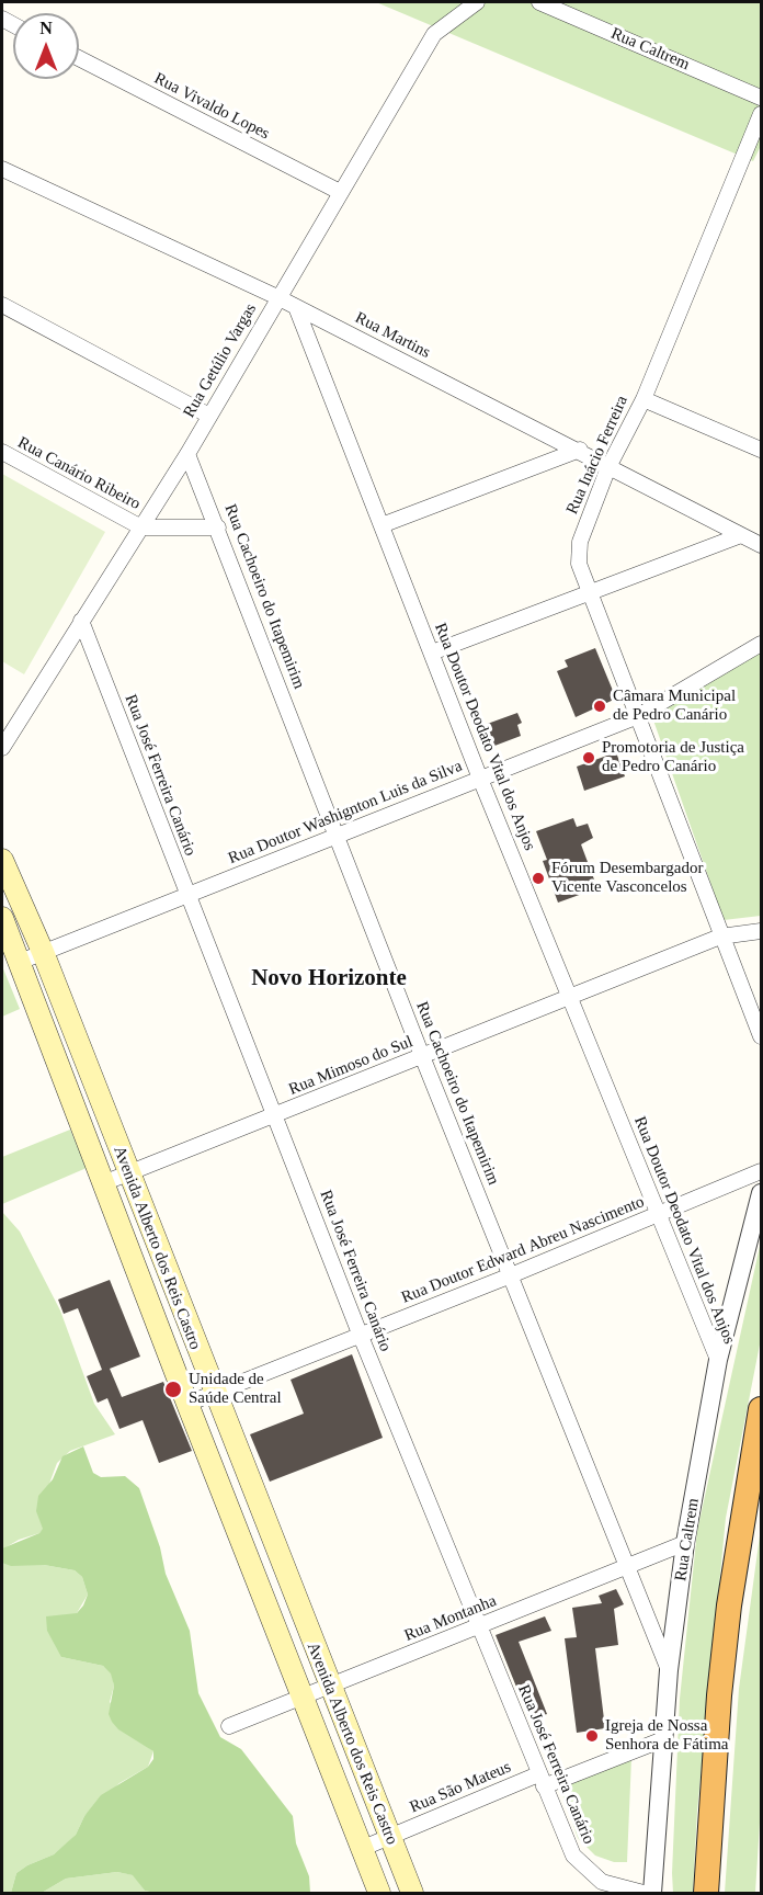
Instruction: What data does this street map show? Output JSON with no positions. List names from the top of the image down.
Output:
{
  "streets": {
    "main road": ["Avenida Alberto dos Reis Castro"],
    "street": [
      "Rua Caltrem",
      "Rua Vivaldo Lopes",
      "Rua Martins",
      "Rua Getúlio Vargas",
      "Rua Inácio Ferreira",
      "Rua Canário Ribeiro",
      "Rua Cachoeiro do Itapemirim",
      "Rua Doutor Deodato Vital dos Anjos",
      "Rua José Ferreira Canário",
      "Rua Doutor Washignton Luis da Silva",
      "Rua Mimoso do Sul",
      "Rua Doutor Edward Abreu Nascimento",
      "Rua Montanha",
      "Rua São Mateus"
    ]
  },
  "crossings": [
    ["Rua Caltrem", "Rua Cachoeiro do Itapemirim"],
    ["Rua Caltrem", "Rua Doutor Deodato Vital dos Anjos"],
    ["Rua Caltrem", "Rua Montanha"],
    ["Rua Caltrem", "Rua São Mateus"],
    ["Rua Vivaldo Lopes", "Rua Getúlio Vargas"],
    ["Rua Martins", "Rua Getúlio Vargas"],
    ["Rua Martins", "Rua Inácio Ferreira"],
    ["Rua Martins", "Rua Doutor Deodato Vital dos Anjos"],
    ["Rua Getúlio Vargas", "Rua Canário Ribeiro"],
    ["Rua Getúlio Vargas", "Rua Cachoeiro do Itapemirim"],
    ["Rua Getúlio Vargas", "Rua José Ferreira Canário"],
    ["Rua Inácio Ferreira", "Rua Doutor Washignton Luis da Silva"],
    ["Rua Inácio Ferreira", "Rua Mimoso do Sul"],
    ["Rua Canário Ribeiro", "Rua Cachoeiro do Itapemirim"],
    ["Rua Cachoeiro do Itapemirim", "Rua Doutor Washignton Luis da Silva"],
    ["Rua Cachoeiro do Itapemirim", "Rua Mimoso do Sul"],
    ["Rua Cachoeiro do Itapemirim", "Rua Doutor Edward Abreu Nascimento"],
    ["Rua Cachoeiro do Itapemirim", "Rua Montanha"],
    ["Rua Doutor Deodato Vital dos Anjos", "Rua Doutor Washignton Luis da Silva"],
    ["Rua Doutor Deodato Vital dos Anjos", "Rua Mimoso do Sul"],
    ["Rua Doutor Deodato Vital dos Anjos", "Rua Doutor Edward Abreu Nascimento"],
    ["Rua José Ferreira Canário", "Rua Doutor Washignton Luis da Silva"],
    ["Rua José Ferreira Canário", "Rua Mimoso do Sul"],
    ["Rua José Ferreira Canário", "Rua Doutor Edward Abreu Nascimento"],
    ["Rua José Ferreira Canário", "Rua Montanha"],
    ["Rua José Ferreira Canário", "Rua São Mateus"],
    ["Rua Doutor Washignton Luis da Silva", "Avenida Alberto dos Reis Castro"],
    ["Rua Mimoso do Sul", "Avenida Alberto dos Reis Castro"],
    ["Avenida Alberto dos Reis Castro", "Rua Doutor Edward Abreu Nascimento"],
    ["Avenida Alberto dos Reis Castro", "Rua Montanha"],
    ["Avenida Alberto dos Reis Castro", "Rua São Mateus"]
  ],
  "districts": ["Novo Horizonte"],
  "places": [
    "Câmara Municipal de Pedro Canário",
    "Promotoria de Justiça de Pedro Canário",
    "Fórum Desembargador Vicente Vasconcelos",
    "Unidade de Saúde Central",
    "Igreja de Nossa Senhora de Fátima"
  ],
  "north": "top"
}
